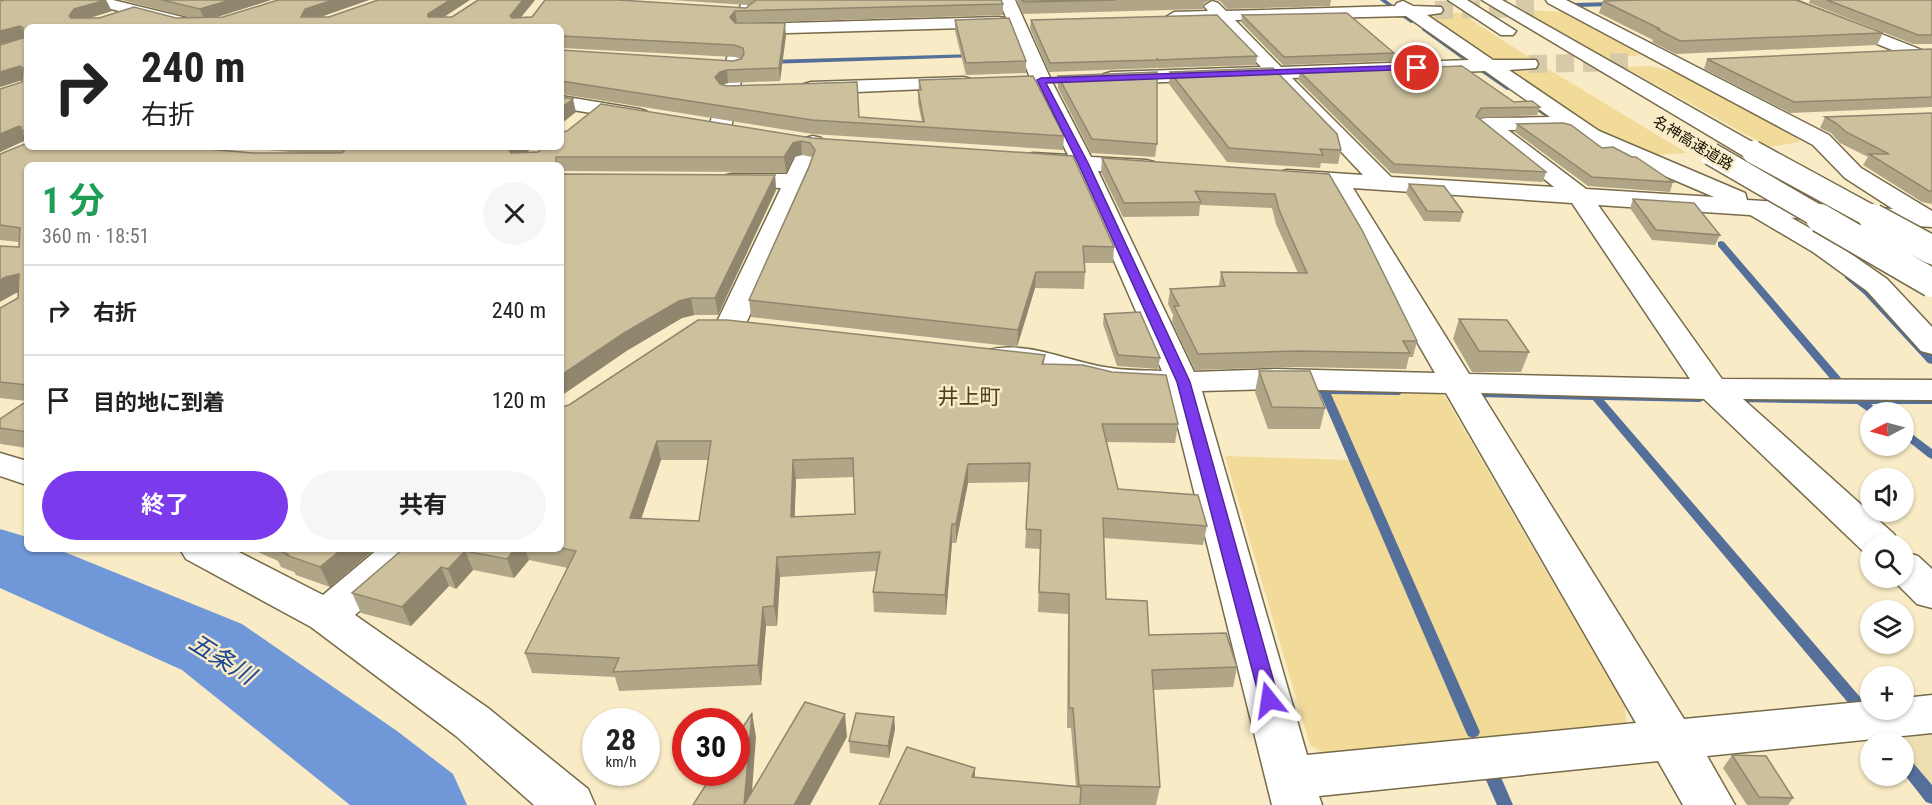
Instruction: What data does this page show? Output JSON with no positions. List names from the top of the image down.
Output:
{
  "streets": {
    "main road": ["名神高速道路"]
  },
  "districts": ["井上町"],
  "water": ["五条川"],
  "north": "left",
  "page": {
    "turn": ["240 m", "右折"],
    "heading": ["1 分", "360 m · 18:51"],
    "list": [
      {
        "name": "右折",
        "value": "240 m"
      },
      {
        "name": "目的地に到着",
        "value": "120 m"
      }
    ],
    "map_buttons": ["+", "−"],
    "buttons": ["終了", "共有"],
    "speed": "28 km/h",
    "limit": "30"
  }
}
